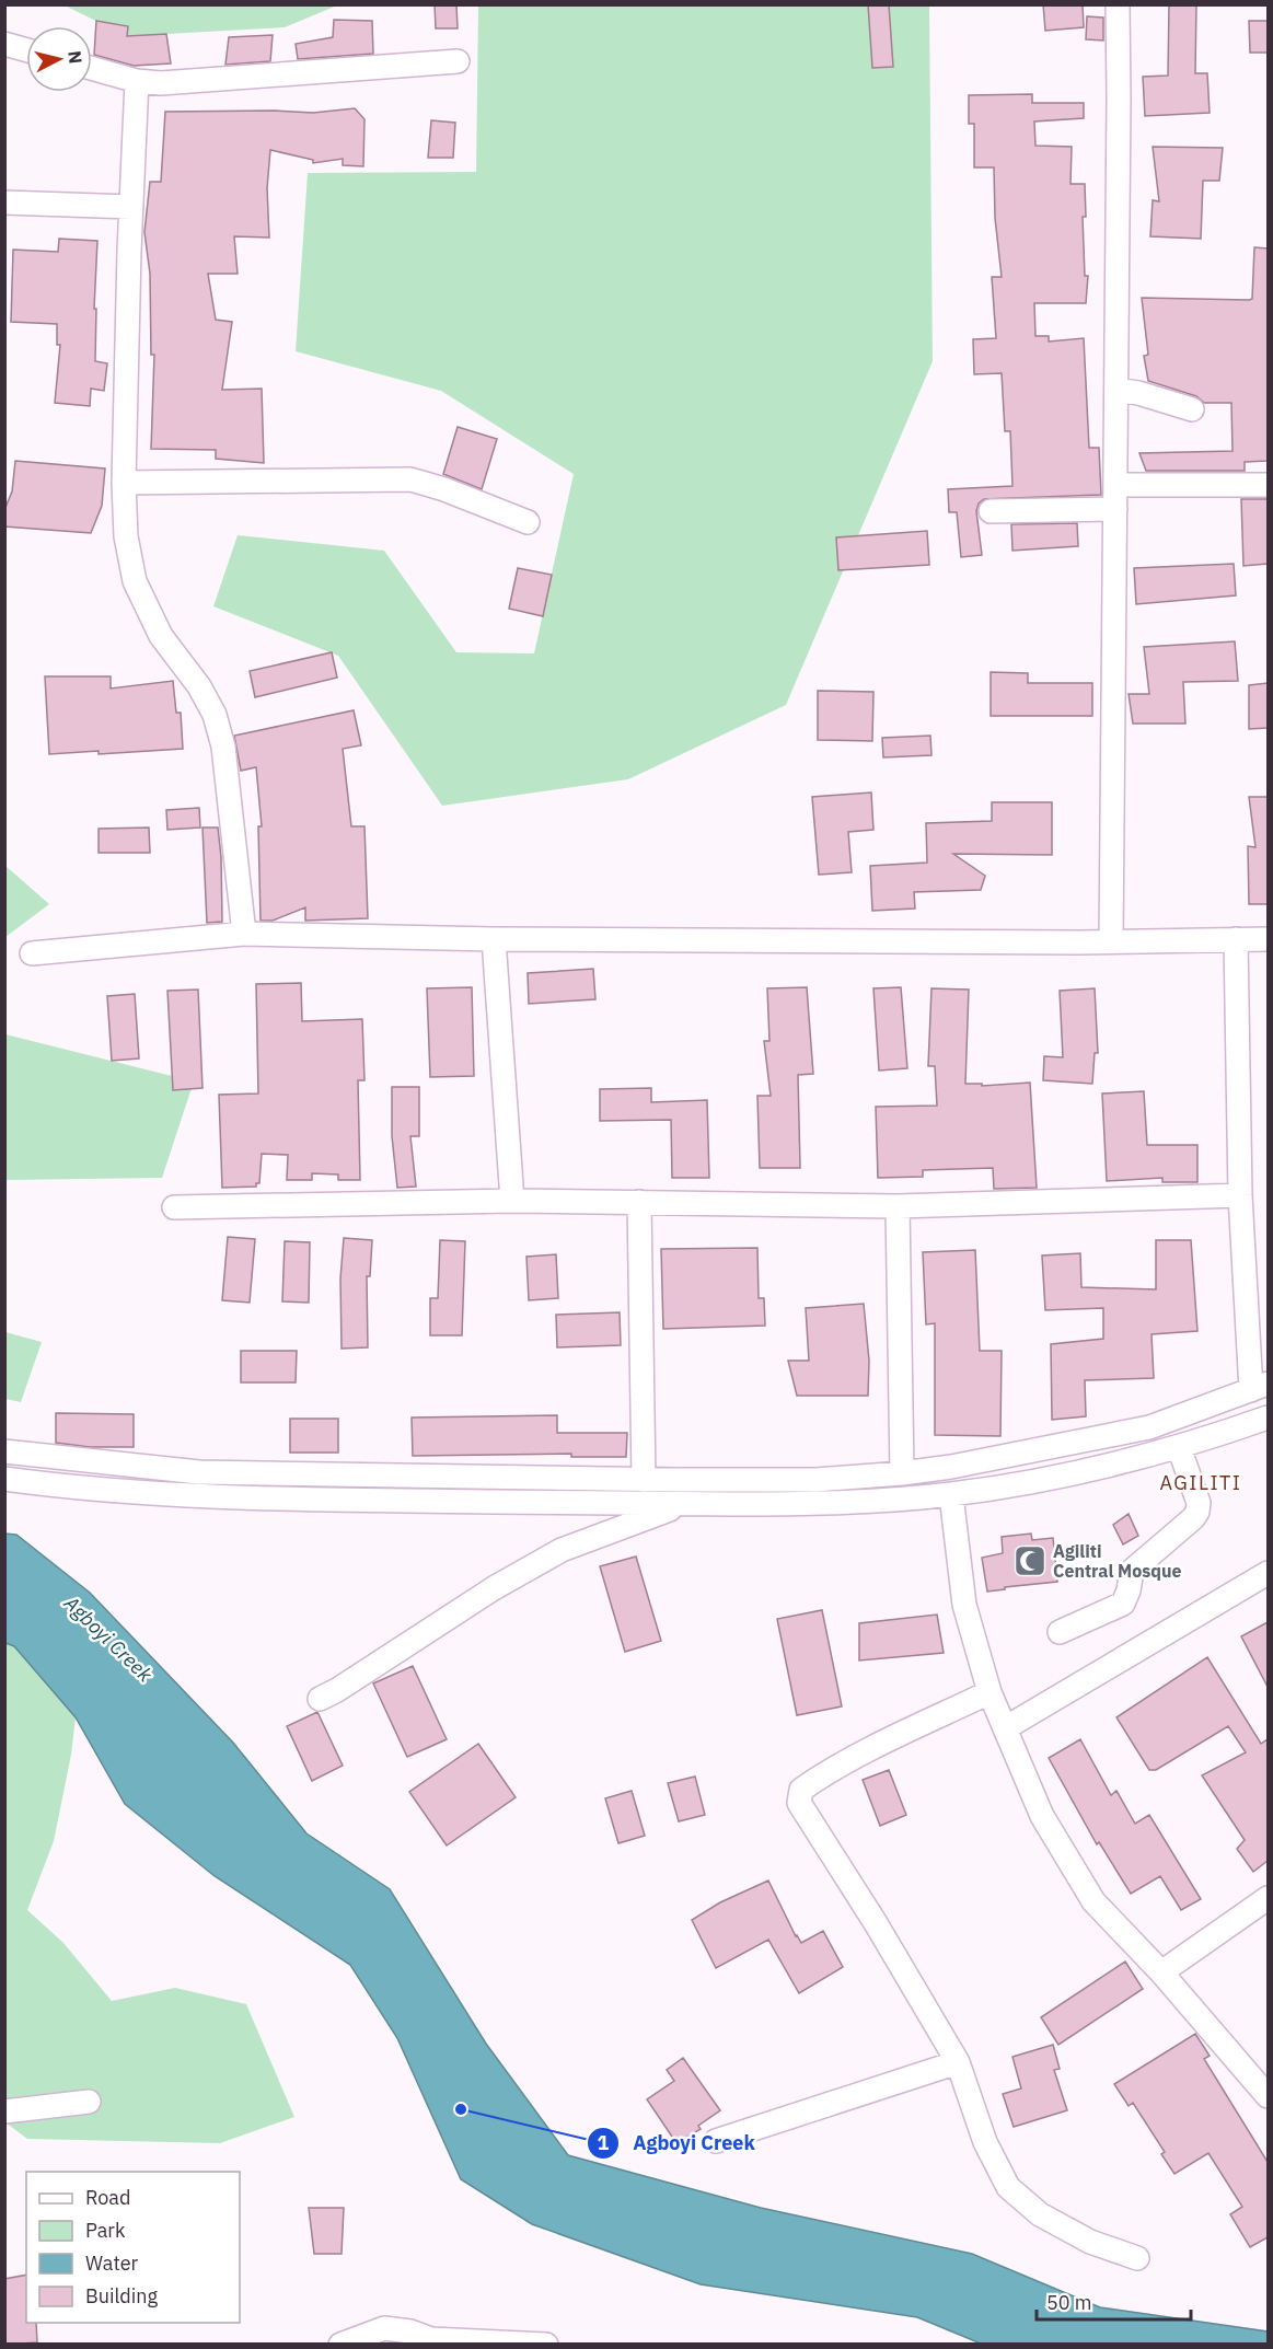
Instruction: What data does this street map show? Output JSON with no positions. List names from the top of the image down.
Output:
{
  "districts": ["AGILITI"],
  "water": ["Agboyi Creek"],
  "places": {
    "mosque": ["Agiliti Central Mosque"],
    "other": ["Agboyi Creek"]
  },
  "legend": [
    "Road",
    "Park",
    "Water",
    "Building"
  ],
  "scale_bar": "50 m",
  "north": "right"
}
